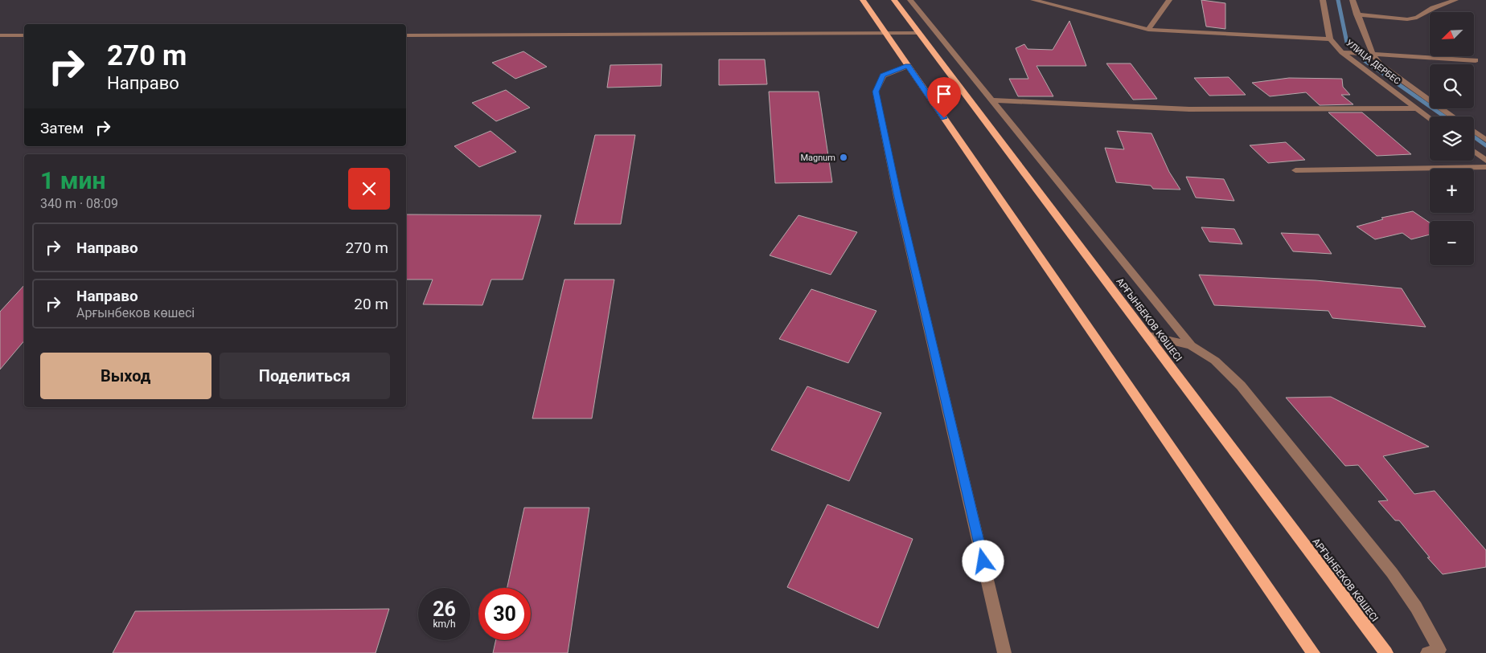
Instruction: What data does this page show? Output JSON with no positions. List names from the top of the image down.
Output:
{
  "streets": {
    "main road": ["АРҒЫНБЕКОВ КӨШЕСІ"],
    "street": ["УЛИЦА ДЕРБЕС"]
  },
  "places": ["Magnum"],
  "north": "bottom left",
  "page": {
    "map_buttons": ["+", "−"],
    "turn": ["270 m", "Направо"],
    "then": "Затем",
    "heading": ["1 мин", "340 m · 08:09"],
    "list": [
      {
        "name": "Направо",
        "value": "270 m"
      },
      {
        "name": "Направо",
        "note": "Арғынбеков көшесі",
        "value": "20 m"
      }
    ],
    "buttons": ["Выход", "Поделиться"],
    "speed": "26 km/h",
    "limit": "30"
  }
}
